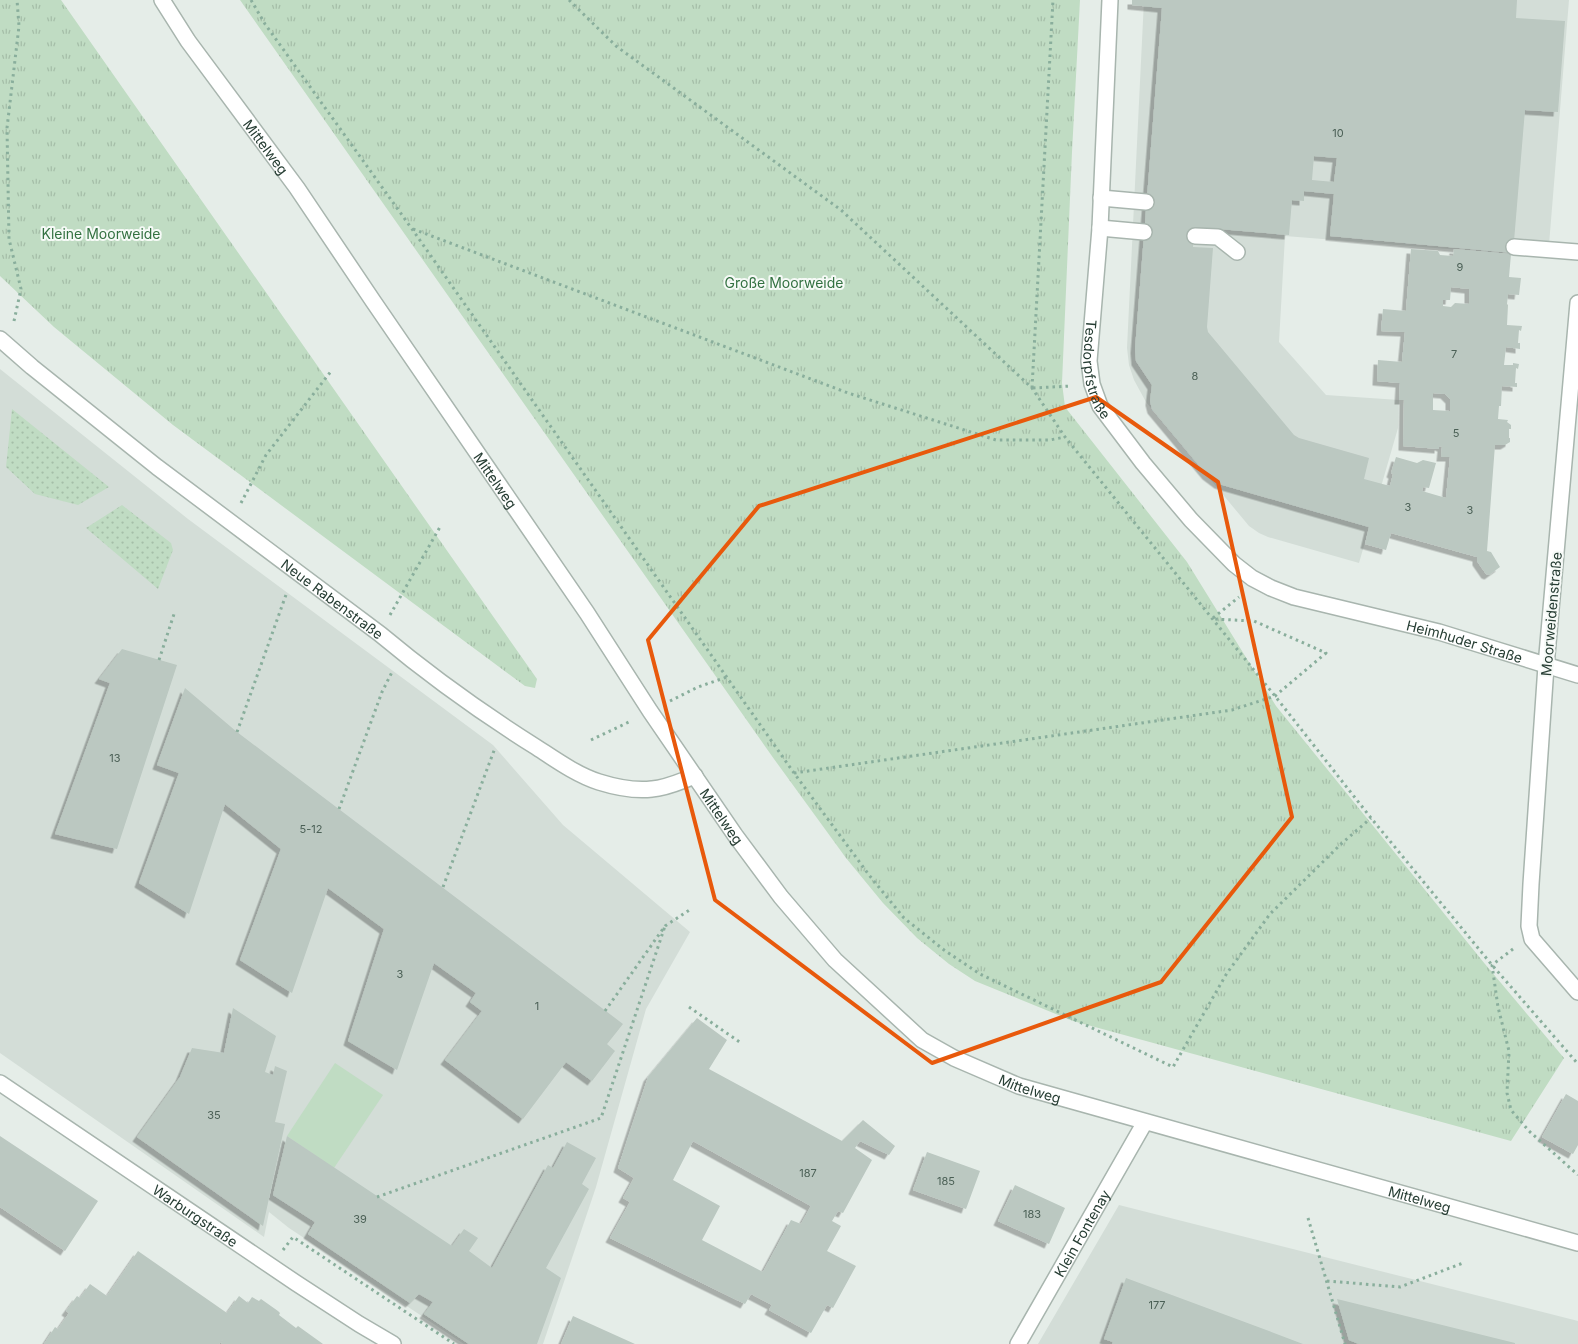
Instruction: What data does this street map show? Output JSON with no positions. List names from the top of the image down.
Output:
{
  "streets": {
    "street": [
      "Mittelweg",
      "Tesdorpfstraße",
      "Neue Rabenstraße",
      "Moorweidenstraße",
      "Heimhuder Straße",
      "Warburgstraße",
      "Klein Fontenay"
    ]
  },
  "crossings": [
    ["Mittelweg", "Neue Rabenstraße"],
    ["Mittelweg", "Klein Fontenay"],
    ["Tesdorpfstraße", "Heimhuder Straße"],
    ["Moorweidenstraße", "Heimhuder Straße"]
  ],
  "parks": ["Kleine Moorweide", "Große Moorweide"],
  "house_numbers": [
    "10",
    "9",
    "7",
    "8",
    "5",
    "3",
    "3",
    "13",
    "5-12",
    "3",
    "1",
    "35",
    "187",
    "185",
    "183",
    "39",
    "177"
  ]
}
